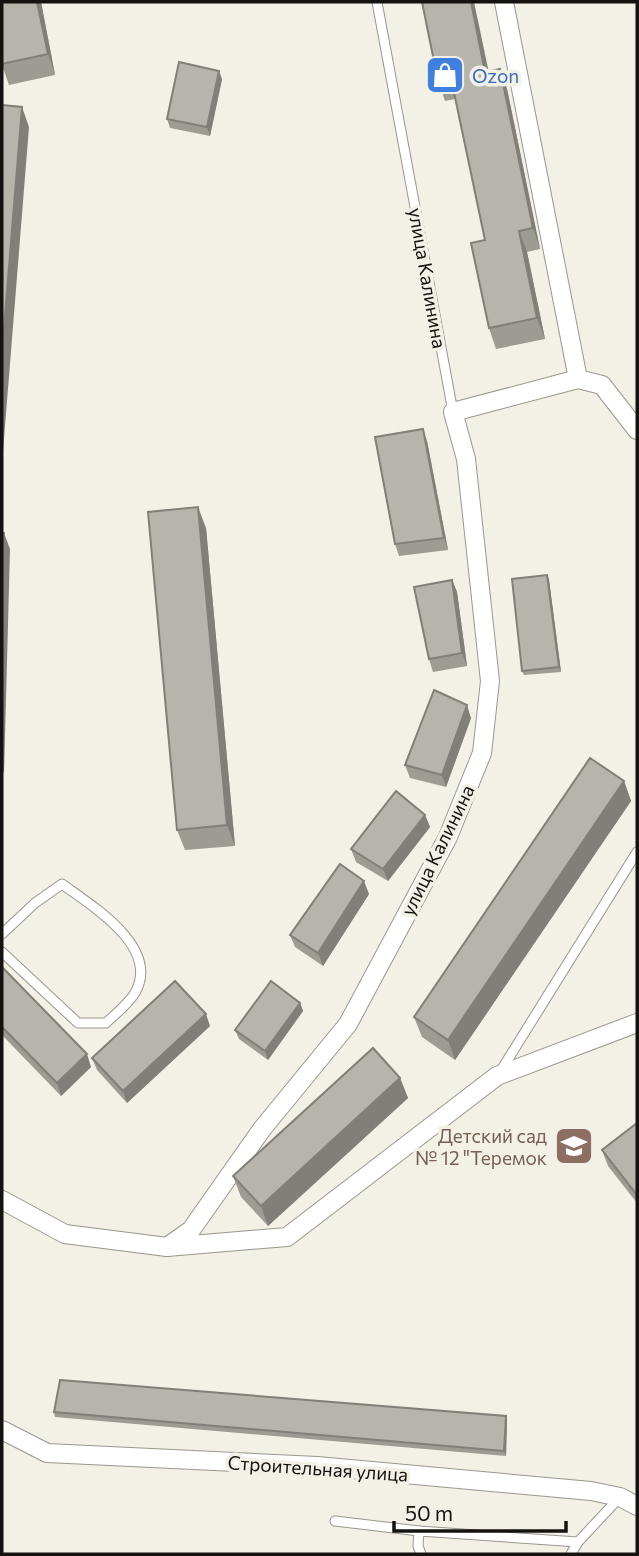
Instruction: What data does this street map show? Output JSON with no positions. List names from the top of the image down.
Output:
{
  "streets": {
    "street": ["улица Калинина", "Строительная улица"]
  },
  "places": {
    "shop": ["Ozon"],
    "school or university": ["Детский сад № 12 \"Теремок"]
  },
  "scale_bar": "50 m"
}
